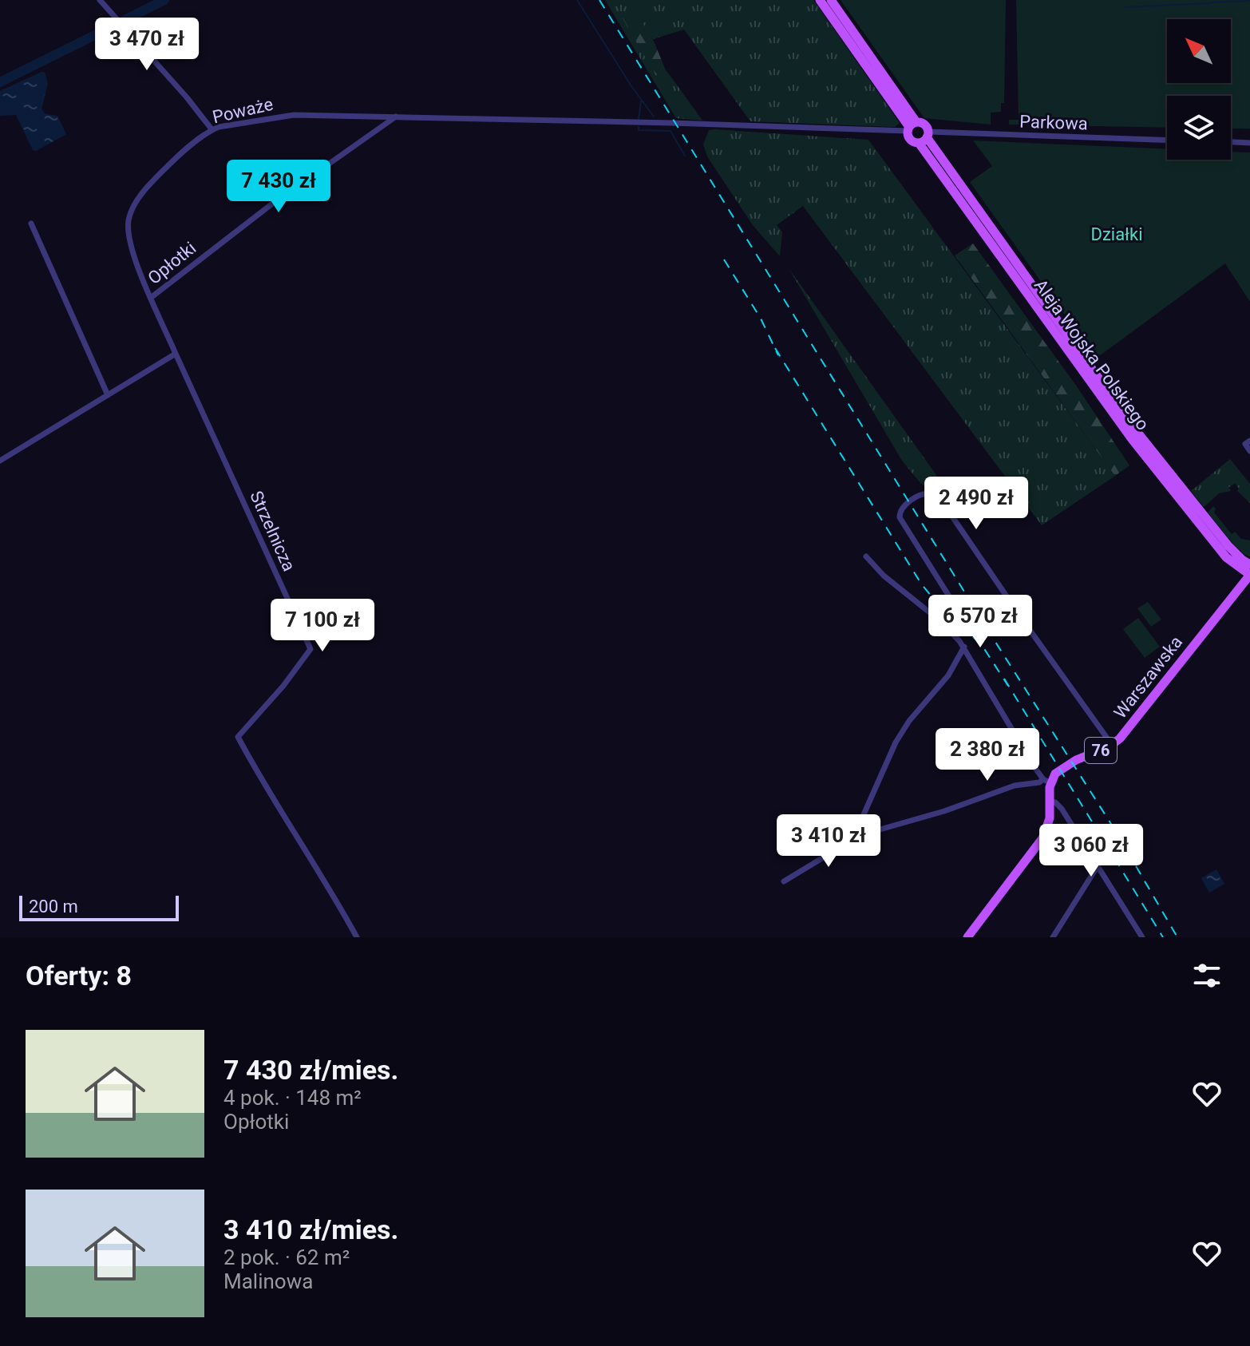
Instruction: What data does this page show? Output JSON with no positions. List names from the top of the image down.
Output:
{
  "streets": {
    "main road": ["Aleja Wojska Polskiego", "Warszawska", "76"],
    "street": [
      "Poważe",
      "Parkowa",
      "Opłotki",
      "Strzelnicza"
    ]
  },
  "crossings": [
    ["Poważe", "Opłotki"],
    ["Poważe", "Strzelnicza"],
    ["Parkowa", "Aleja Wojska Polskiego"],
    ["Aleja Wojska Polskiego", "Warszawska"]
  ],
  "parks": ["Działki"],
  "scale_bar": "200 m",
  "north": "top left",
  "page": {
    "price": [
      "3 470 zł",
      "7 430 zł",
      "2 490 zł",
      "6 570 zł",
      "7 100 zł",
      "2 380 zł",
      "3 410 zł",
      "3 060 zł"
    ],
    "scale": "200 m",
    "heading": "Oferty: 8",
    "list": [
      {
        "name": "7 430 zł/mies.",
        "note": "4 pok. · 148 m² · Opłotki"
      },
      {
        "name": "3 410 zł/mies.",
        "note": "2 pok. · 62 m² · Malinowa"
      }
    ]
  }
}
